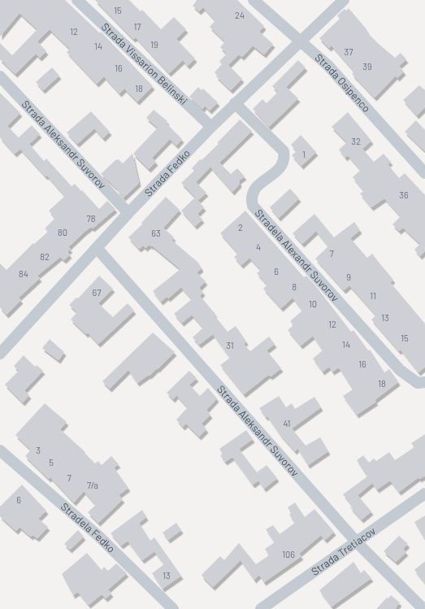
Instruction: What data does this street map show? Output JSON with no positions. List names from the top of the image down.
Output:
{
  "streets": {
    "street": [
      "Strada Vissarion Belinski",
      "Strada Osipenco",
      "Strada Aleksandr Suvorov",
      "Strada Fedko",
      "Stradela Alexandr Suvorov",
      "Stradela Fedko",
      "Strada Tretiacov"
    ]
  },
  "crossings": [
    ["Strada Vissarion Belinski", "Strada Fedko"],
    ["Strada Osipenco", "Strada Fedko"],
    ["Strada Aleksandr Suvorov", "Strada Fedko"],
    ["Strada Aleksandr Suvorov", "Strada Tretiacov"],
    ["Strada Fedko", "Stradela Alexandr Suvorov"]
  ],
  "house_numbers": [
    "15",
    "24",
    "17",
    "12",
    "19",
    "14",
    "37",
    "39",
    "16",
    "18",
    "32",
    "1",
    "36",
    "78",
    "2",
    "80",
    "63",
    "4",
    "7",
    "82",
    "6",
    "84",
    "9",
    "8",
    "67",
    "11",
    "10",
    "13",
    "12",
    "15",
    "14",
    "31",
    "16",
    "18",
    "41",
    "3",
    "5",
    "7",
    "7/a",
    "6",
    "106",
    "13"
  ]
}
